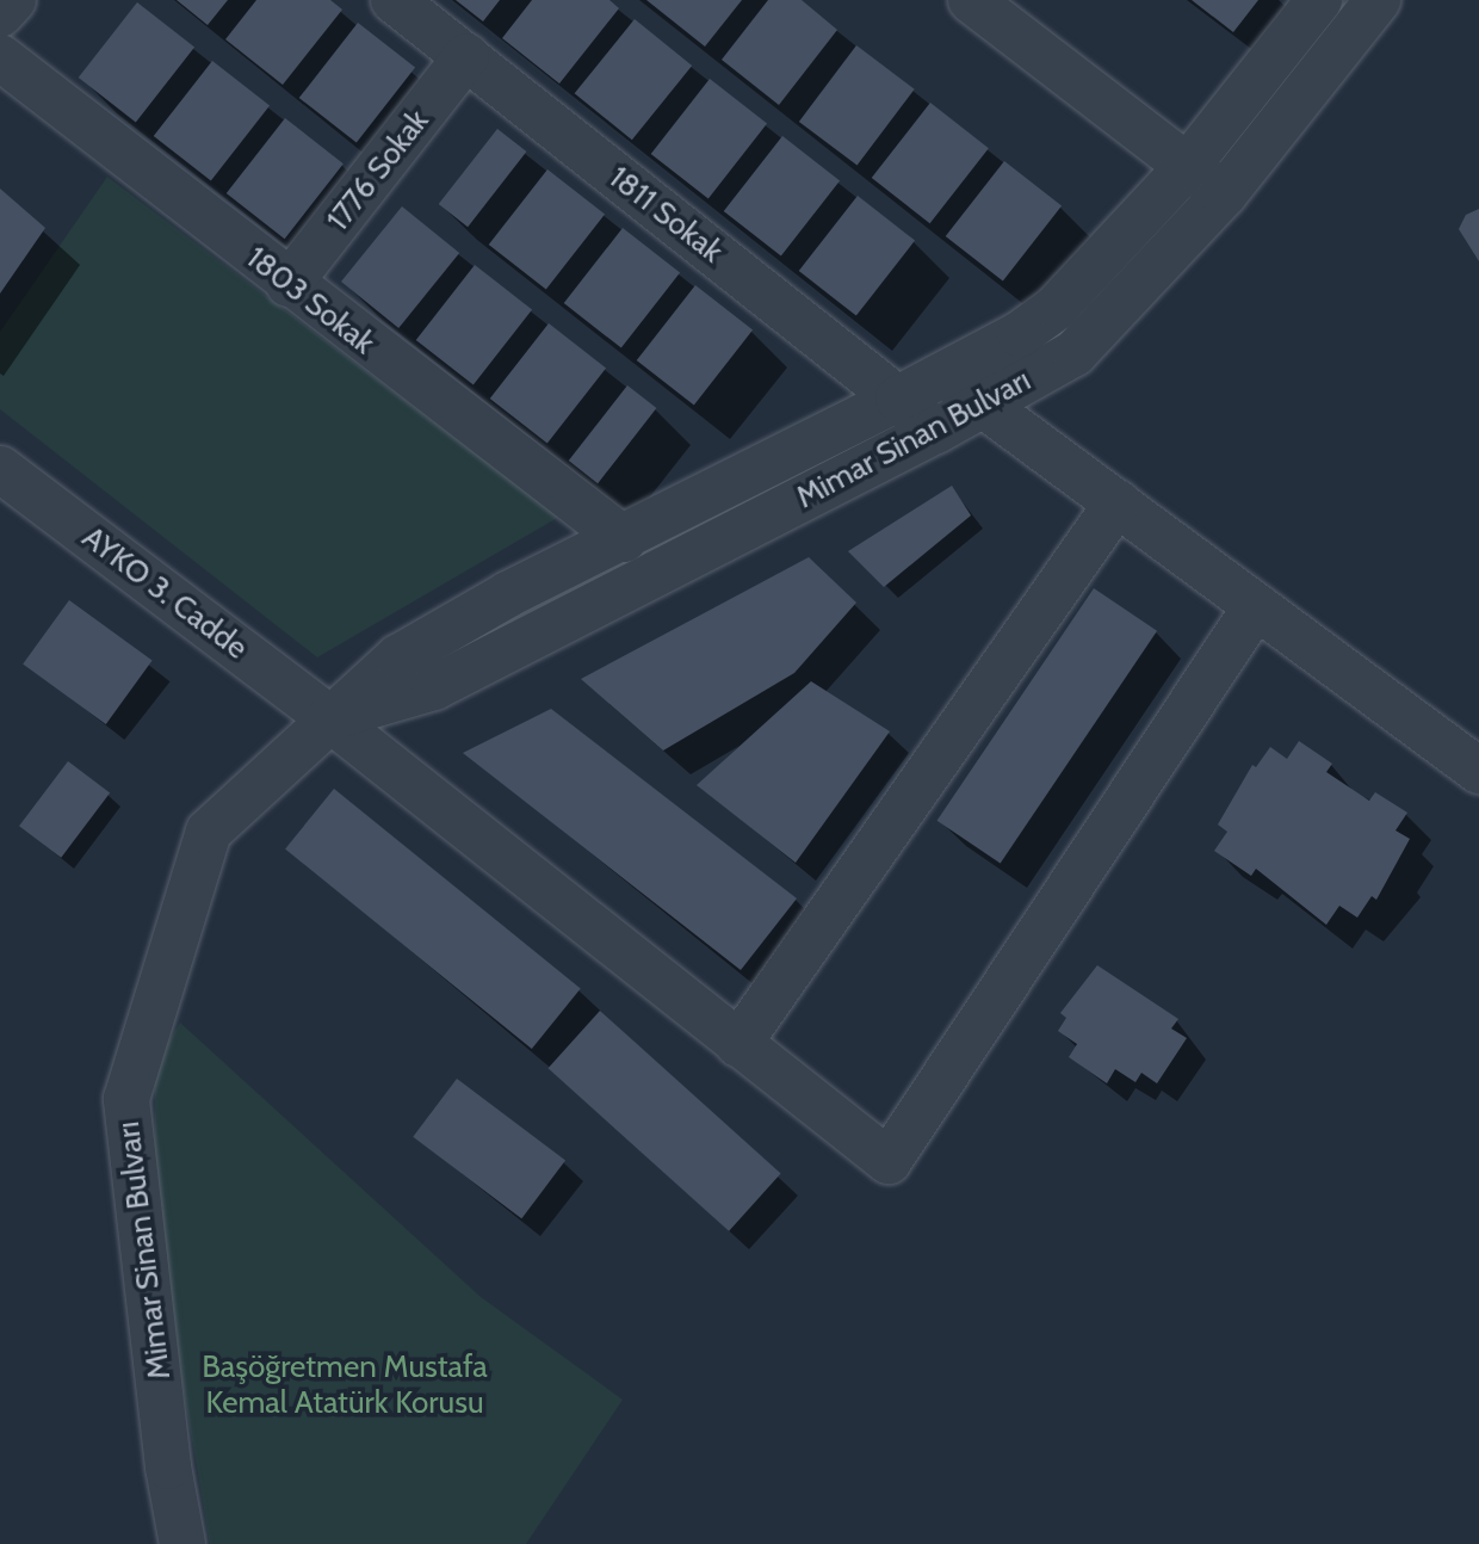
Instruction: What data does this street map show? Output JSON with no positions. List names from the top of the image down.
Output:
{
  "streets": {
    "street": [
      "1776 Sokak",
      "1811 Sokak",
      "1803 Sokak",
      "Mimar Sinan Bulvarı",
      "AYKO 3. Cadde"
    ]
  },
  "crossings": [
    ["1776 Sokak", "1811 Sokak"],
    ["1776 Sokak", "1803 Sokak"],
    ["1811 Sokak", "Mimar Sinan Bulvarı"],
    ["1803 Sokak", "Mimar Sinan Bulvarı"],
    ["Mimar Sinan Bulvarı", "AYKO 3. Cadde"]
  ],
  "parks": ["Başöğretmen Mustafa Kemal Atatürk Korusu"]
}
